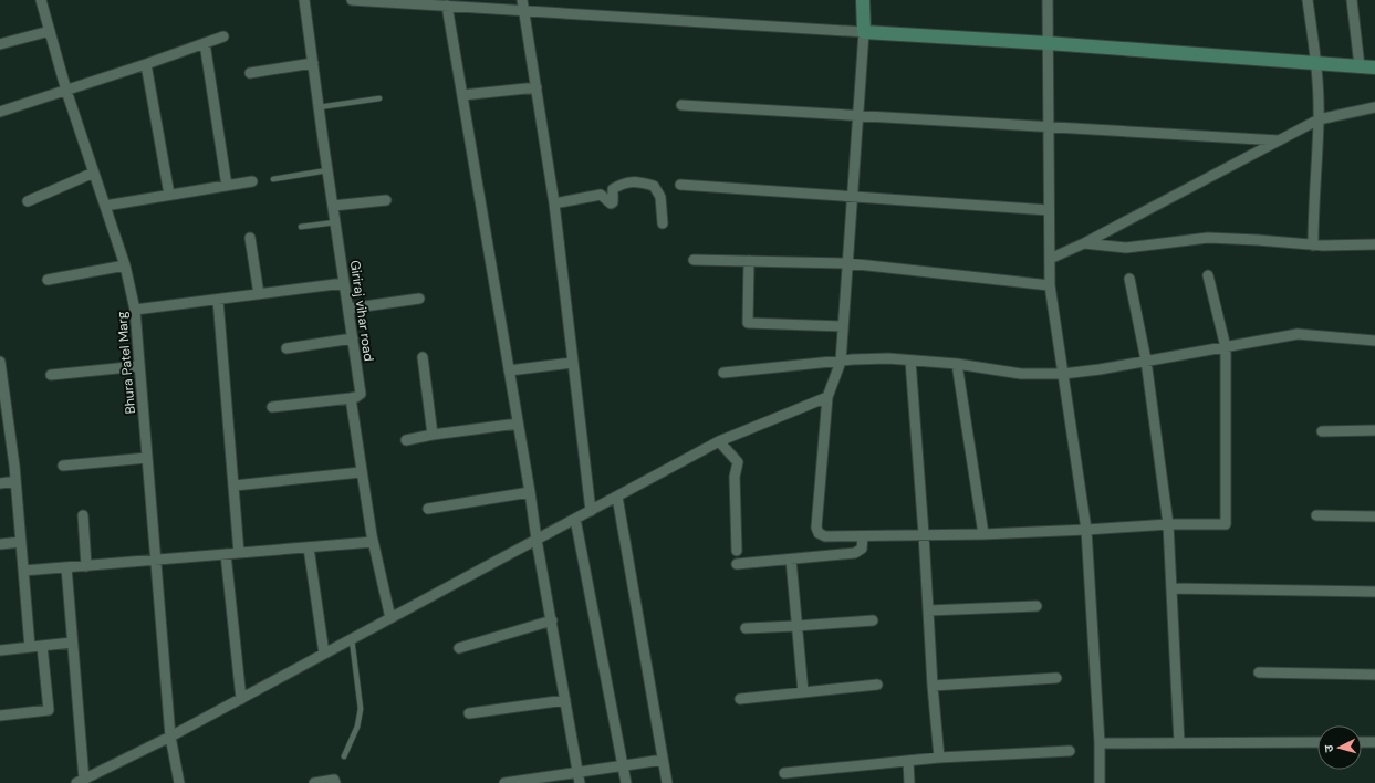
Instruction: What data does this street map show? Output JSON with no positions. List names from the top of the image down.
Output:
{
  "streets": {
    "street": ["Giriraj vihar road", "Bhura Patel Marg"]
  },
  "north": "left"
}
